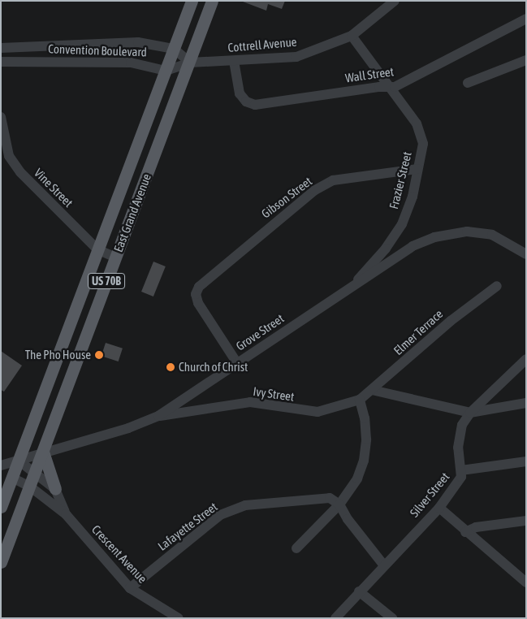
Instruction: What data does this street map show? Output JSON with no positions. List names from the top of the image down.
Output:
{
  "streets": {
    "main road": ["East Grand Avenue", "US 70B"],
    "street": [
      "Cottrell Avenue",
      "Convention Boulevard",
      "Wall Street",
      "Frazier Street",
      "Vine Street",
      "Gibson Street",
      "Grove Street",
      "Elmer Terrace",
      "Ivy Street",
      "Silver Street",
      "Lafayette Street",
      "Crescent Avenue"
    ]
  },
  "crossings": [
    ["Cottrell Avenue", "Wall Street"],
    ["Cottrell Avenue", "Frazier Street"],
    ["Cottrell Avenue", "East Grand Avenue"],
    ["Convention Boulevard", "East Grand Avenue"],
    ["Wall Street", "Frazier Street"],
    ["Frazier Street", "Gibson Street"],
    ["Frazier Street", "Grove Street"],
    ["Vine Street", "East Grand Avenue"],
    ["Gibson Street", "Grove Street"],
    ["East Grand Avenue", "Grove Street"],
    ["East Grand Avenue", "Crescent Avenue"],
    ["Grove Street", "Ivy Street"],
    ["Grove Street", "Crescent Avenue"],
    ["Elmer Terrace", "Ivy Street"],
    ["Lafayette Street", "Crescent Avenue"]
  ],
  "places": ["The Pho House", "Church of Christ"]
}
